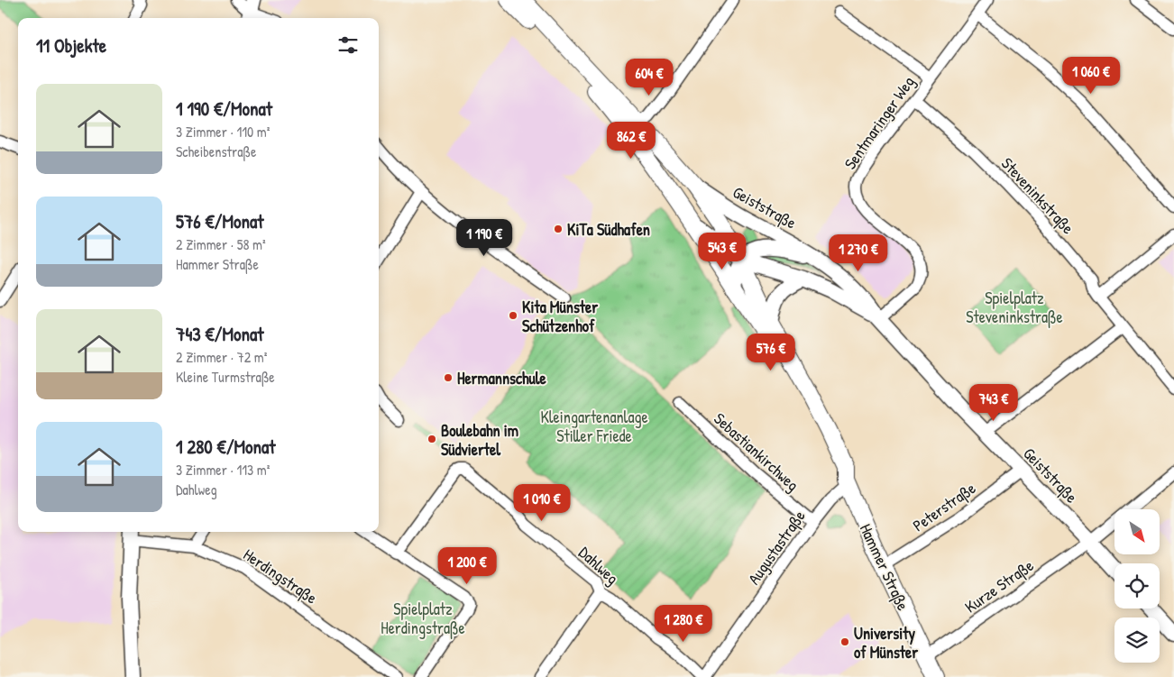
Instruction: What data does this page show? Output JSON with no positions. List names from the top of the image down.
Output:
{
  "streets": {
    "main road": ["Hammer Straße"],
    "street": [
      "Sentmaringer Weg",
      "Steveninkstraße",
      "Geiststraße",
      "Sebastiankirchweg",
      "Peterstraße",
      "Augustastraße",
      "Dahlweg",
      "Herdingstraße",
      "Kurze Straße"
    ]
  },
  "crossings": [
    ["Sentmaringer Weg", "Steveninkstraße"],
    ["Sentmaringer Weg", "Geiststraße"],
    ["Geiststraße", "Peterstraße"],
    ["Geiststraße", "Hammer Straße"],
    ["Geiststraße", "Kurze Straße"],
    ["Sebastiankirchweg", "Augustastraße"],
    ["Peterstraße", "Hammer Straße"],
    ["Augustastraße", "Dahlweg"],
    ["Augustastraße", "Hammer Straße"],
    ["Hammer Straße", "Kurze Straße"]
  ],
  "parks": ["Spielplatz Steveninkstraße", "Kleingartenanlage Stiller Friede", "Spielplatz Herdingstraße"],
  "places": [
    "KiTa Südhafen",
    "Kita Münster Schützenhof",
    "Hermannschule",
    "Boulebahn im Südviertel",
    "University of Münster"
  ],
  "north": "bottom right",
  "page": {
    "heading": "11 Objekte",
    "price": [
      "1 060 €",
      "604 €",
      "862 €",
      "1 190 €",
      "543 €",
      "1 270 €",
      "576 €",
      "743 €",
      "1 010 €",
      "1 200 €",
      "1 280 €"
    ],
    "list": [
      {
        "name": "1 190 €/Monat",
        "note": "3 Zimmer · 110 m² · Scheibenstraße"
      },
      {
        "name": "576 €/Monat",
        "note": "2 Zimmer · 58 m² · Hammer Straße"
      },
      {
        "name": "743 €/Monat",
        "note": "2 Zimmer · 72 m² · Kleine Turmstraße"
      },
      {
        "name": "1 280 €/Monat",
        "note": "3 Zimmer · 113 m² · Dahlweg"
      }
    ]
  }
}
